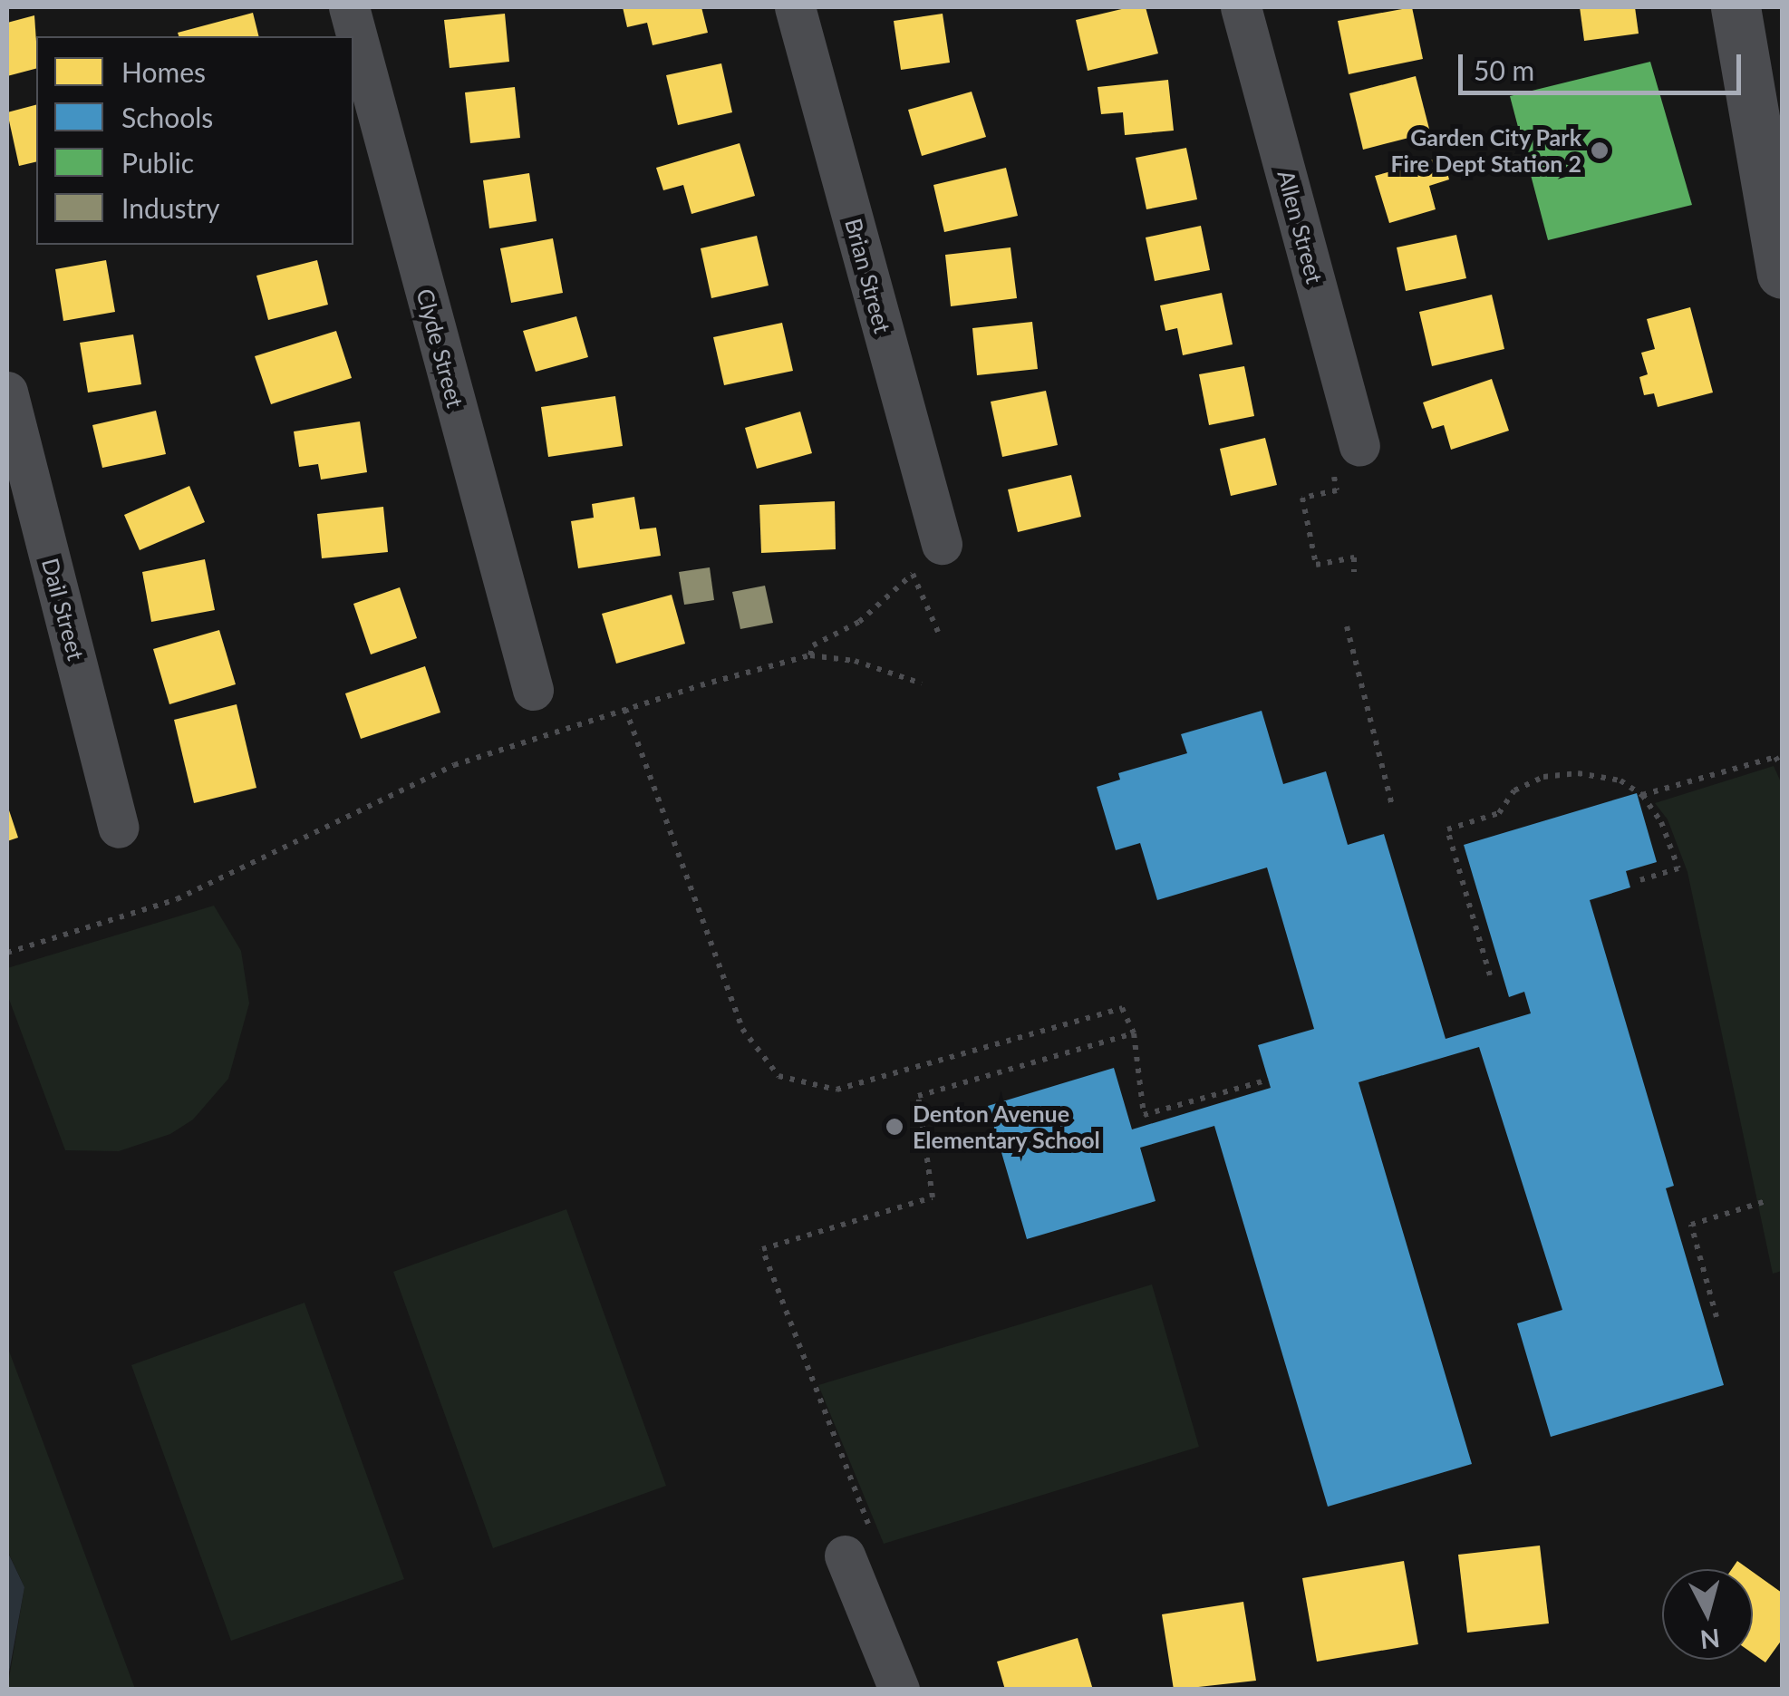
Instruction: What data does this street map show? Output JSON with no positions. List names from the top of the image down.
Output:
{
  "streets": {
    "street": [
      "Allen Street",
      "Brian Street",
      "Clyde Street",
      "Dail Street"
    ]
  },
  "places": ["Garden City Park Fire Dept Station 2", "Denton Avenue Elementary School"],
  "legend": [
    "Homes",
    "Schools",
    "Public",
    "Industry"
  ],
  "scale_bar": "50 m",
  "north": "bottom"
}
